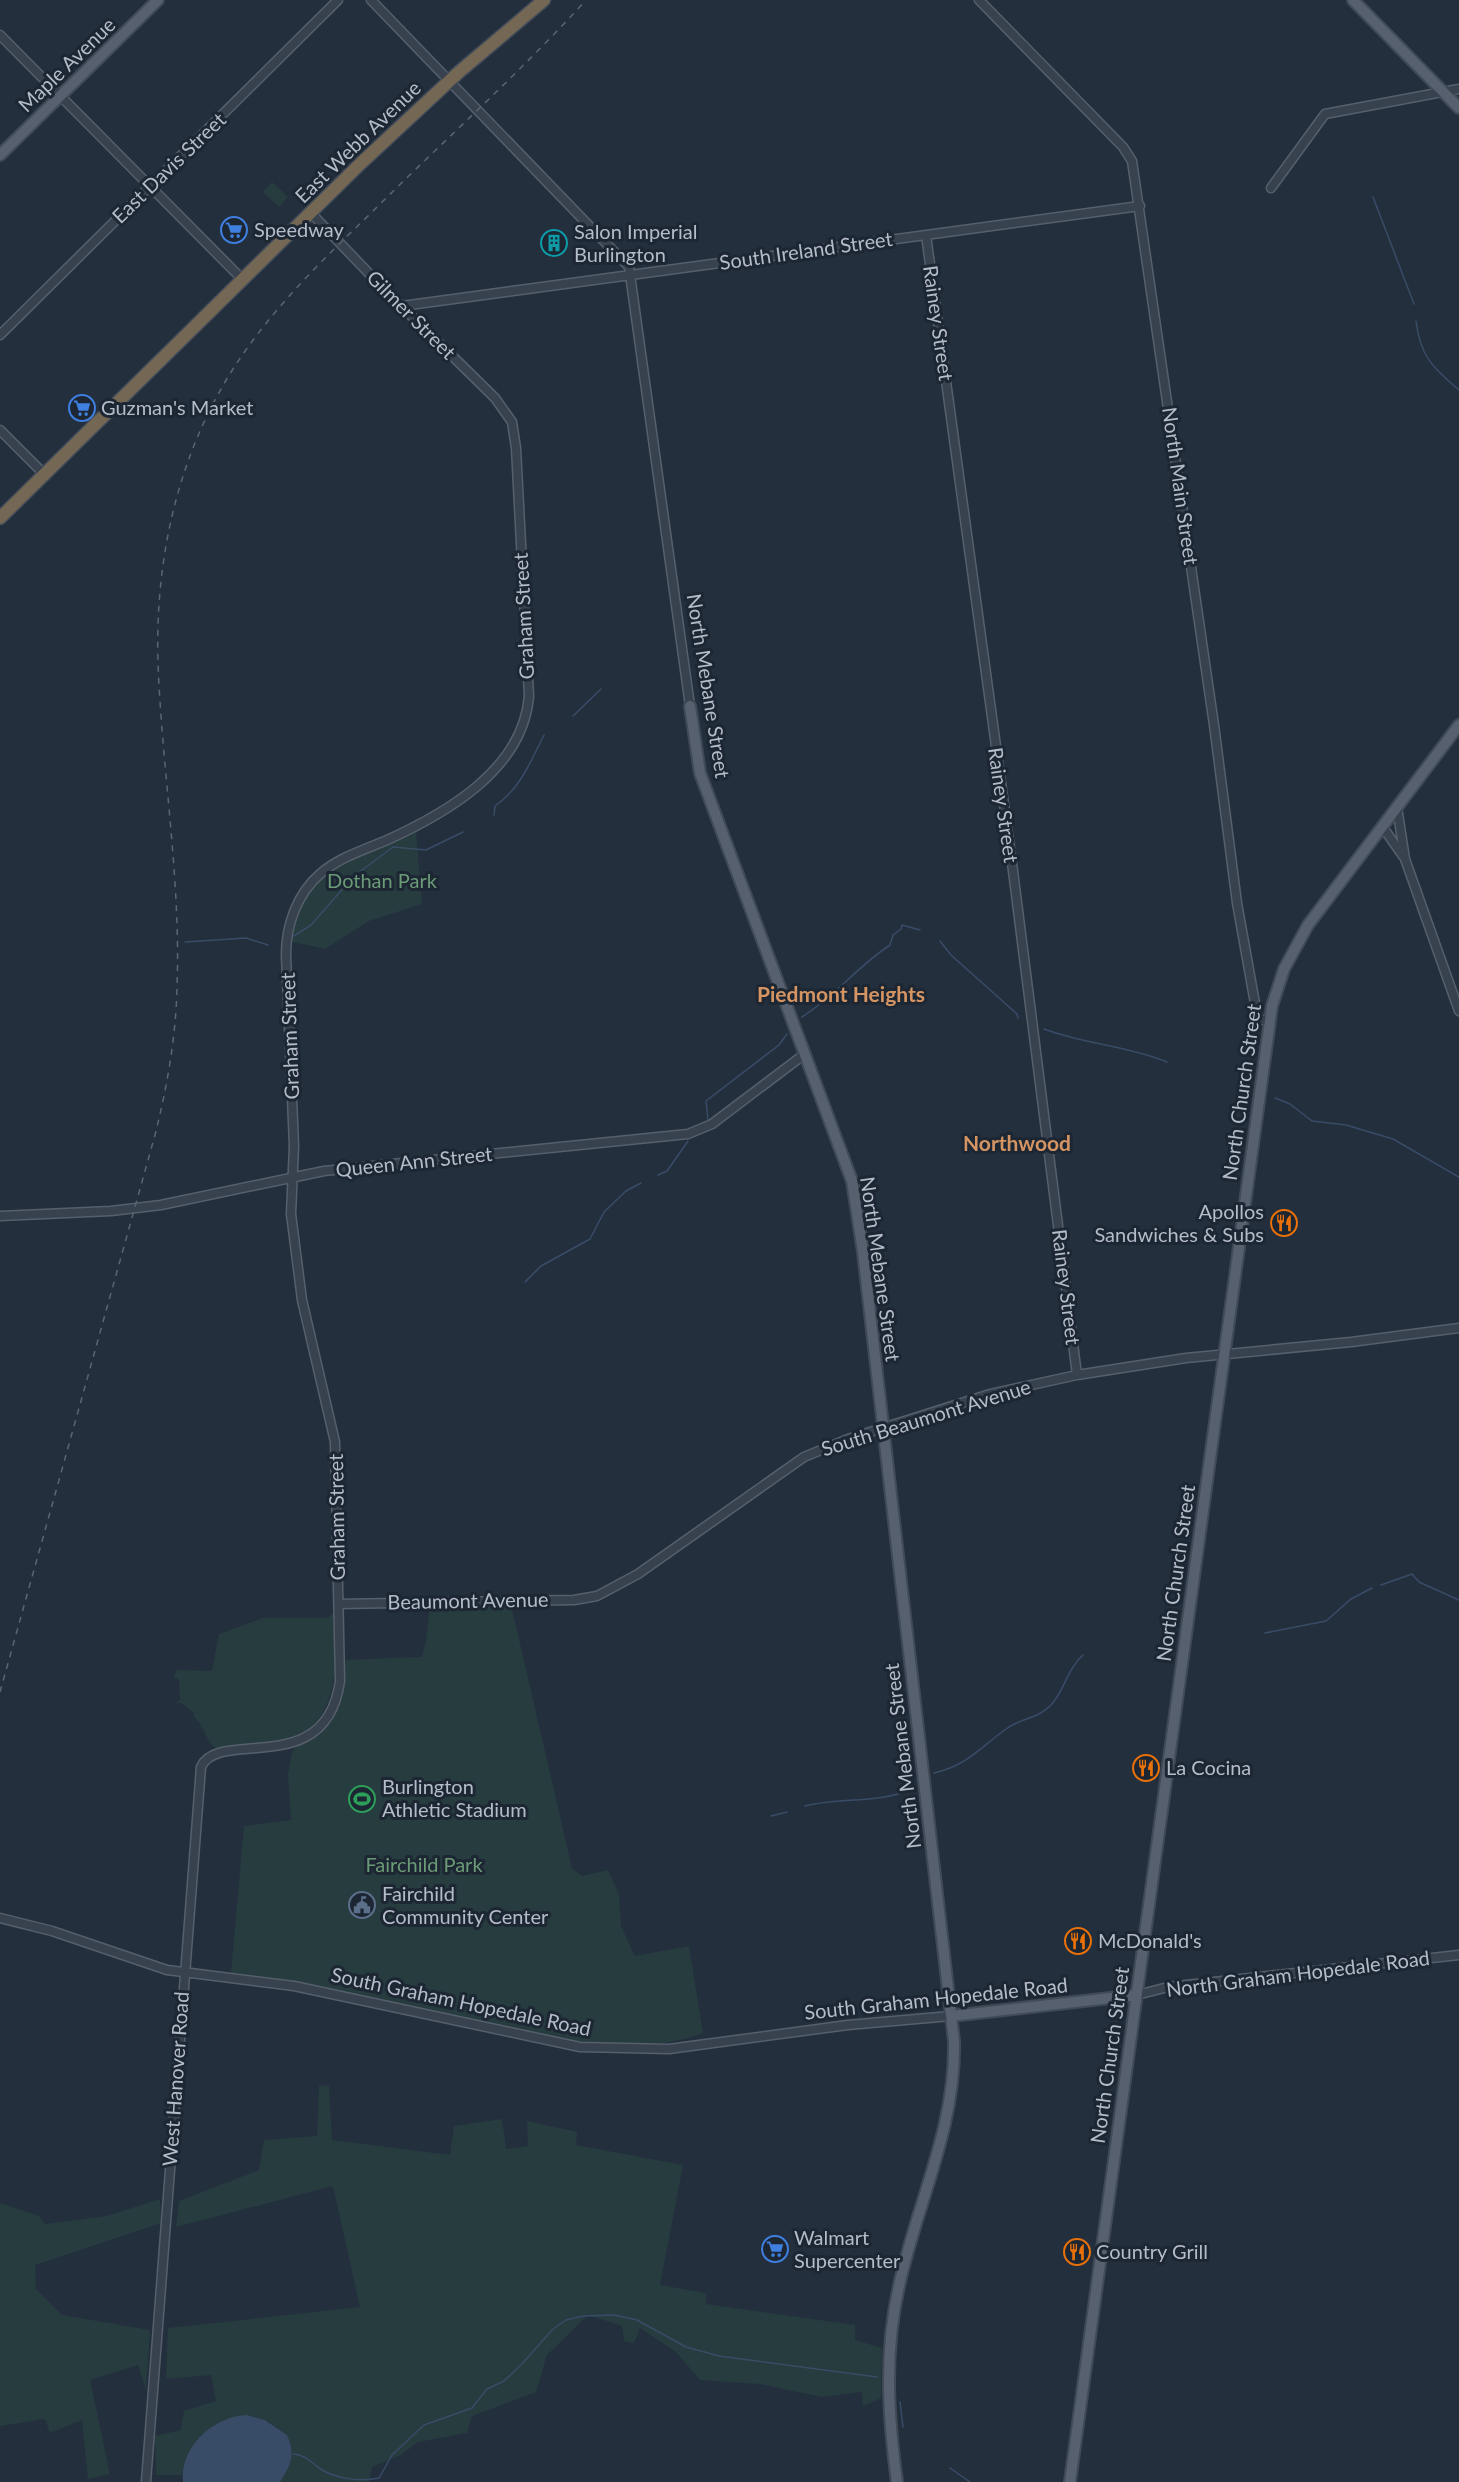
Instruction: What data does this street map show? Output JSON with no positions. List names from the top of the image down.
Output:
{
  "streets": {
    "highway": ["East Webb Avenue"],
    "main road": [
      "Maple Avenue",
      "North Mebane Street",
      "North Church Street",
      "South Graham Hopedale Road"
    ],
    "street": [
      "East Davis Street",
      "South Ireland Street",
      "Gilmer Street",
      "Rainey Street",
      "North Main Street",
      "Graham Street",
      "Queen Ann Street",
      "South Beaumont Avenue",
      "Beaumont Avenue",
      "North Graham Hopedale Road",
      "West Hanover Road"
    ]
  },
  "crossings": [
    ["East Webb Avenue", "Gilmer Street"],
    ["East Webb Avenue", "North Mebane Street"],
    ["South Ireland Street", "Gilmer Street"],
    ["South Ireland Street", "Rainey Street"],
    ["South Ireland Street", "North Main Street"],
    ["South Ireland Street", "North Mebane Street"],
    ["Gilmer Street", "Graham Street"],
    ["Rainey Street", "South Beaumont Avenue"],
    ["North Main Street", "North Church Street"],
    ["Graham Street", "Queen Ann Street"],
    ["Graham Street", "Beaumont Avenue"],
    ["Graham Street", "West Hanover Road"],
    ["North Mebane Street", "Queen Ann Street"],
    ["North Mebane Street", "South Beaumont Avenue"],
    ["North Mebane Street", "South Graham Hopedale Road"],
    ["North Church Street", "South Beaumont Avenue"],
    ["North Church Street", "North Graham Hopedale Road"],
    ["North Church Street", "South Graham Hopedale Road"],
    ["South Beaumont Avenue", "Beaumont Avenue"],
    ["North Graham Hopedale Road", "South Graham Hopedale Road"],
    ["South Graham Hopedale Road", "West Hanover Road"]
  ],
  "districts": ["Piedmont Heights", "Northwood"],
  "parks": ["Dothan Park", "Fairchild Park"],
  "places": {
    "supermarket": ["Speedway", "Guzman's Market", "Walmart Supercenter"],
    "building": ["Salon Imperial Burlington"],
    "restaurant": [
      "Apollos Sandwiches & Subs",
      "La Cocina",
      "McDonald's",
      "Country Grill"
    ],
    "sports": ["Burlington Athletic Stadium"],
    "public building": ["Fairchild Community Center"]
  }
}
